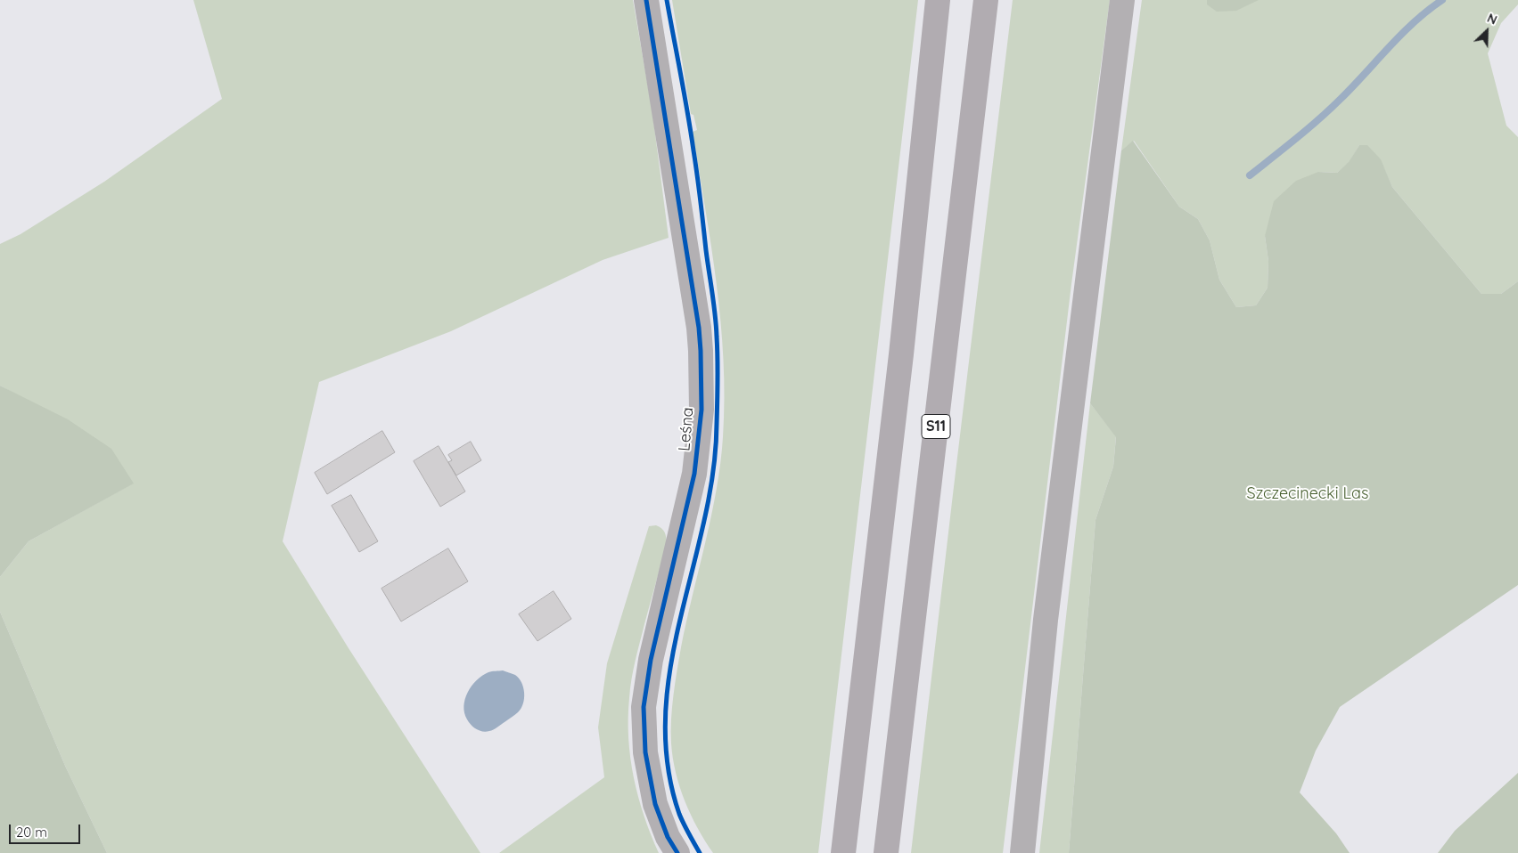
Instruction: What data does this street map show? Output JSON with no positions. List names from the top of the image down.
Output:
{
  "streets": {
    "highway": ["S11"],
    "street": ["Leśna"]
  },
  "parks": ["Szczecinecki Las"],
  "scale_bar": "20 m",
  "north": "top right"
}
